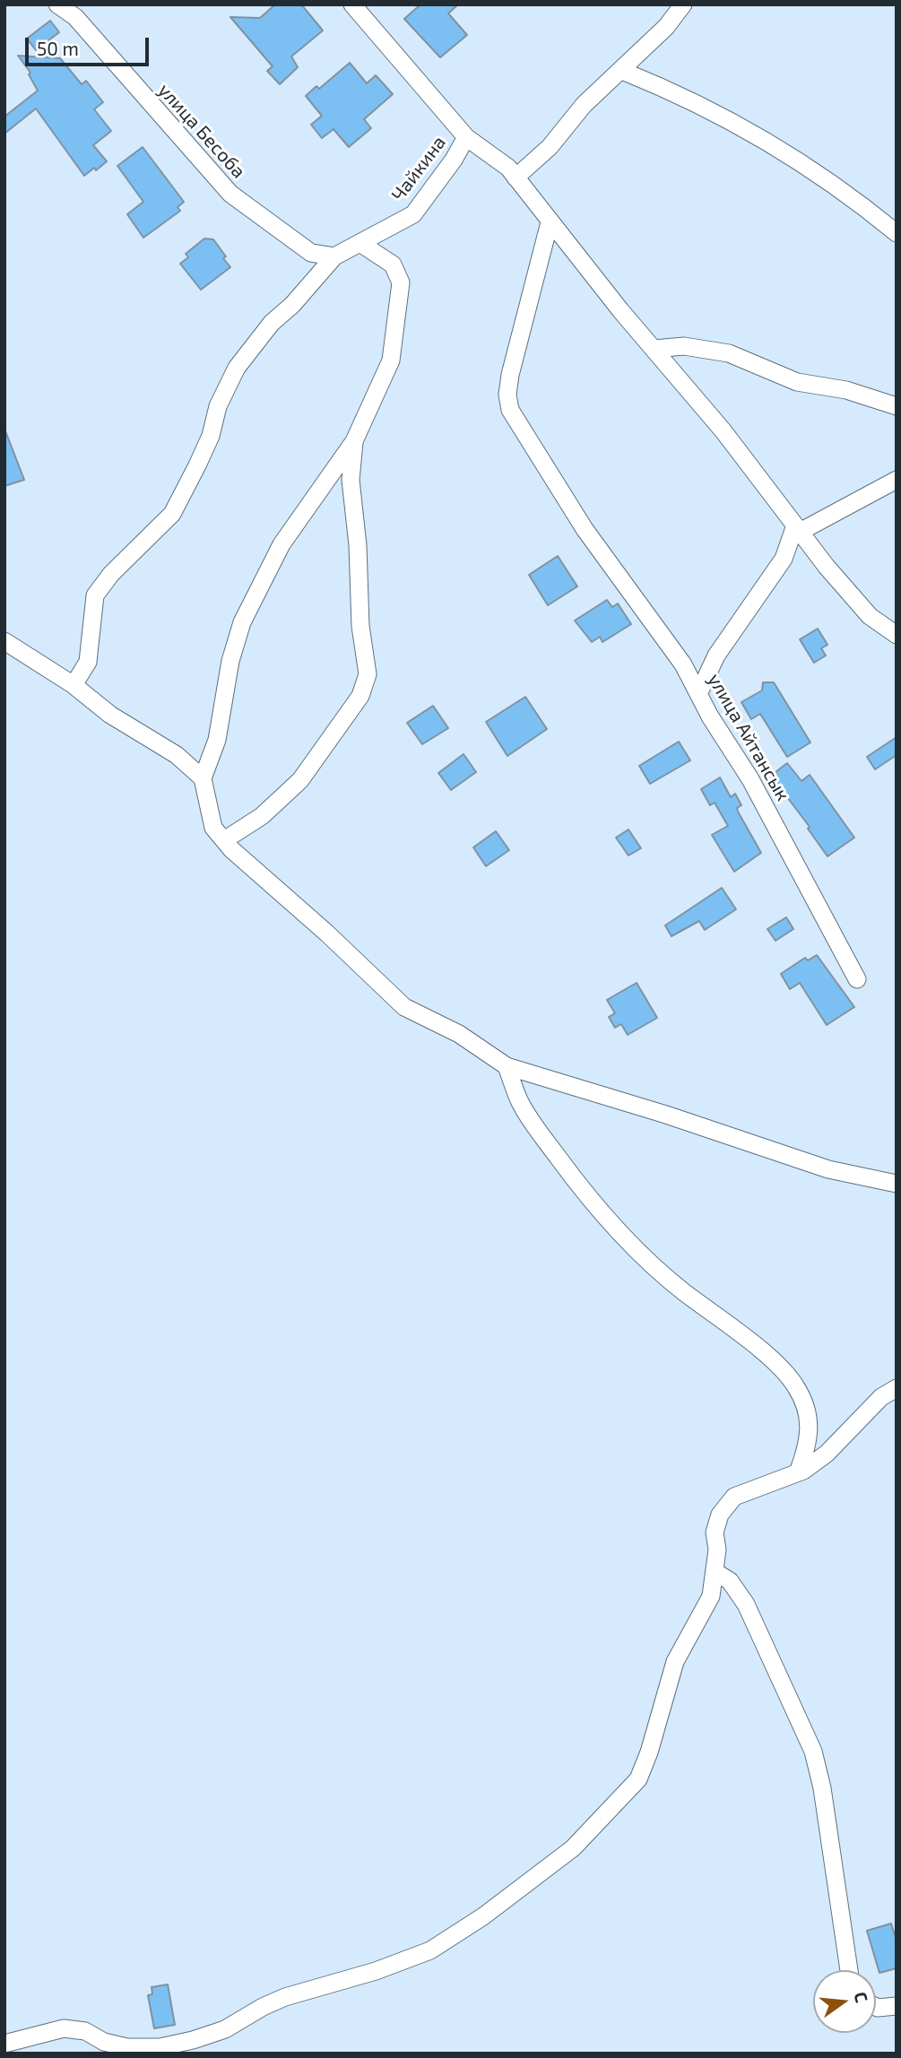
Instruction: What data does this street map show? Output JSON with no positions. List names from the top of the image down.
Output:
{
  "streets": {
    "street": ["улица Бесоба", "Чайкина", "улица Айтансык"]
  },
  "crossings": [
    ["улица Бесоба", "Чайкина"]
  ],
  "scale_bar": "50 m",
  "north": "right"
}
